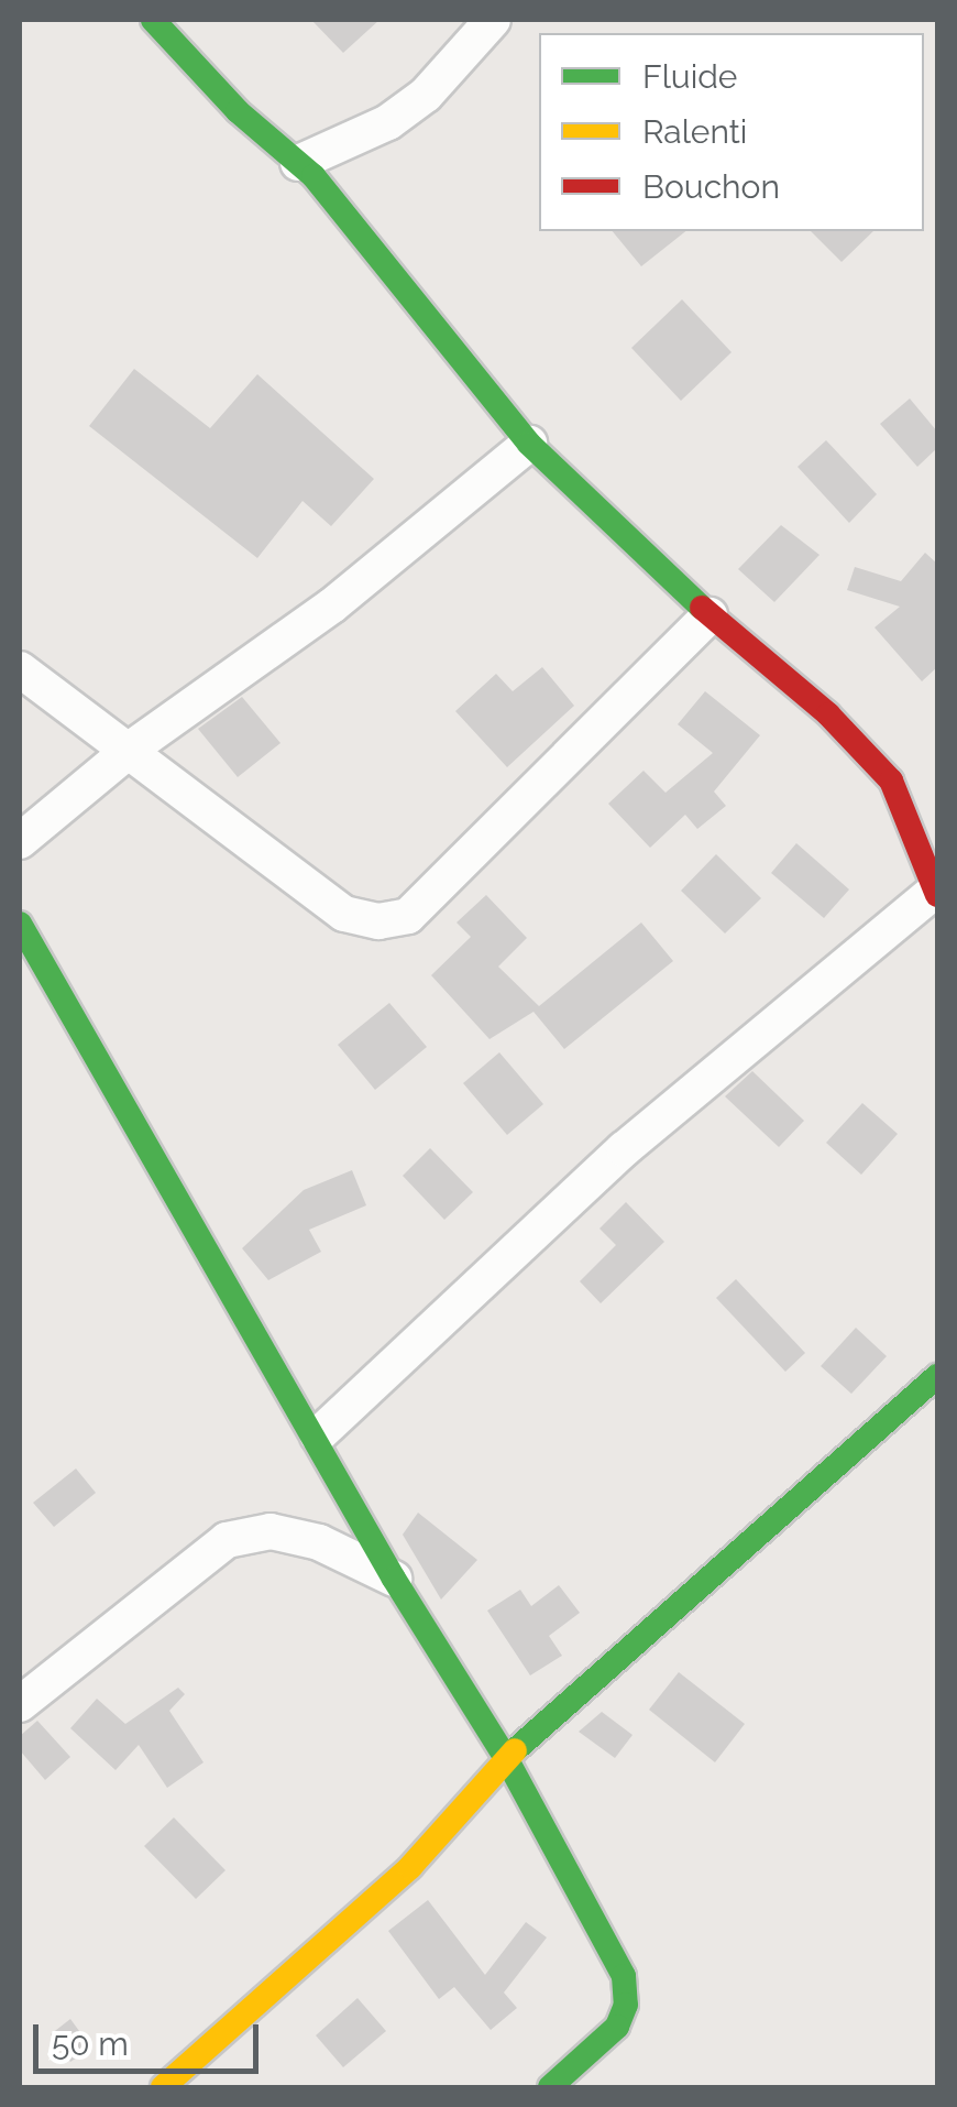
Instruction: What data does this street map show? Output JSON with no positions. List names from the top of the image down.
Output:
{
  "legend": ["Fluide", "Ralenti", "Bouchon"],
  "scale_bar": "50 m"
}
